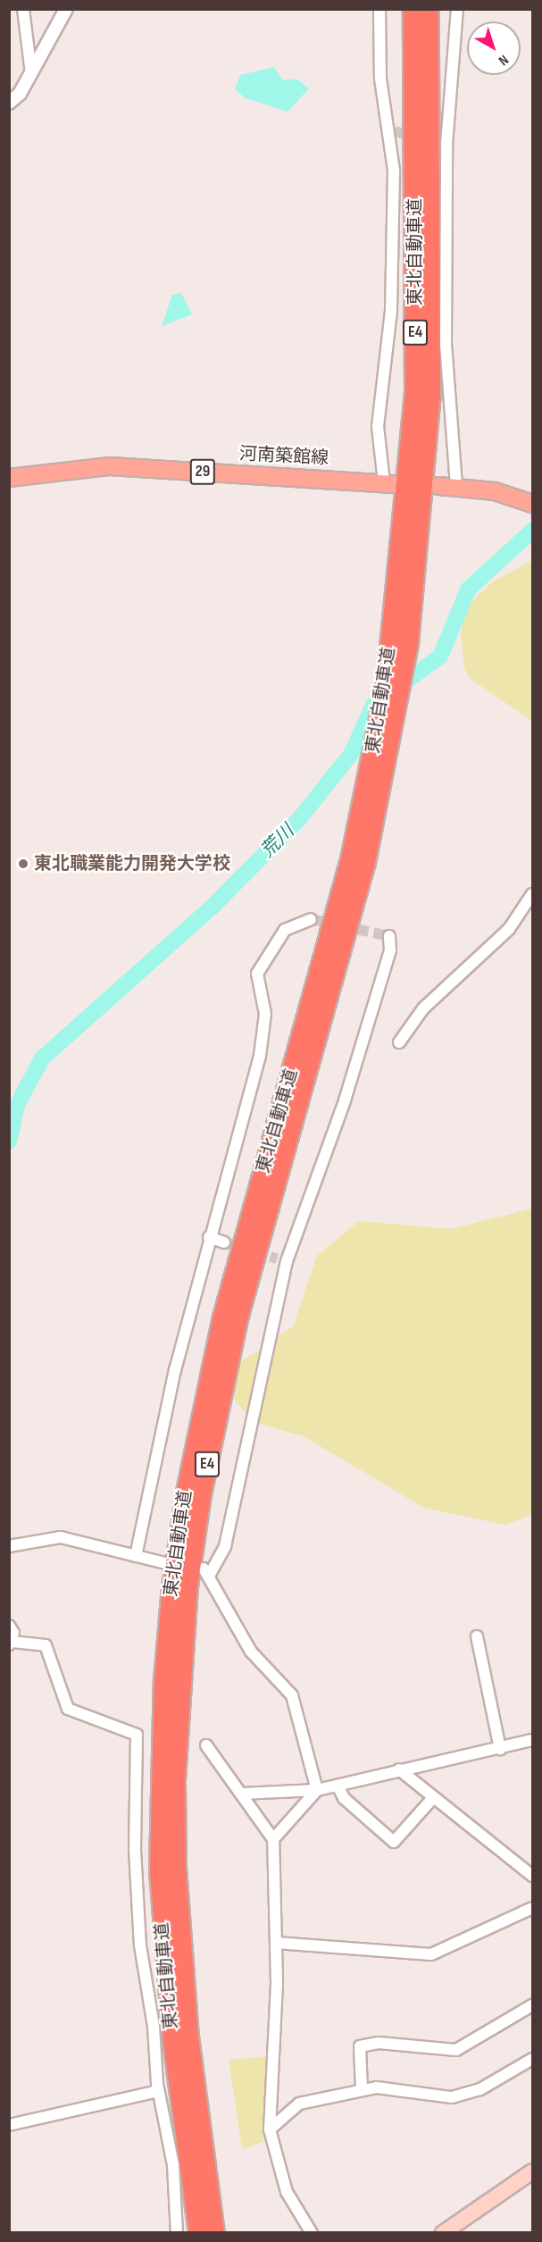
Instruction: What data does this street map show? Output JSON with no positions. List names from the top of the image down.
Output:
{
  "streets": {
    "highway": ["東北自動車道", "E4"],
    "main road": ["河南築館線", "29"]
  },
  "water": ["荒川"],
  "places": ["東北職業能力開発大学校"],
  "north": "bottom right"
}
